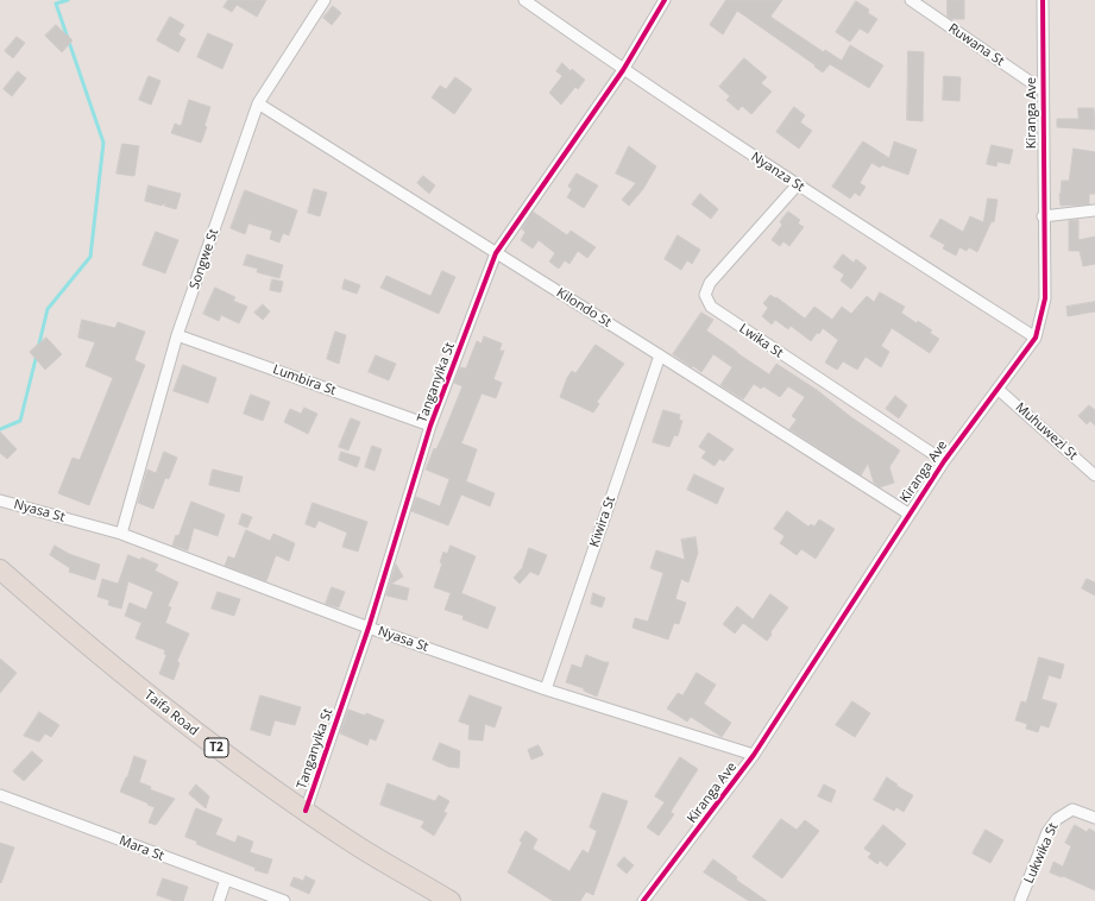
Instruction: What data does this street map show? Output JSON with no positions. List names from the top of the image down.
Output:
{
  "streets": {
    "highway": ["Taifa Road", "T2"],
    "street": [
      "Ruwana St",
      "Kiranga Ave",
      "Nyanza St",
      "Songwe St",
      "Kilondo St",
      "Lwika St",
      "Lumbira St",
      "Tanganyika St",
      "Muhuwezi St",
      "Nyasa St",
      "Kiwira St",
      "Mara St",
      "Lukwika St"
    ]
  },
  "crossings": [
    ["Ruwana St", "Kiranga Ave"],
    ["Kiranga Ave", "Nyanza St"],
    ["Kiranga Ave", "Kilondo St"],
    ["Kiranga Ave", "Lwika St"],
    ["Kiranga Ave", "Muhuwezi St"],
    ["Kiranga Ave", "Nyasa St"],
    ["Nyanza St", "Lwika St"],
    ["Nyanza St", "Tanganyika St"],
    ["Songwe St", "Kilondo St"],
    ["Songwe St", "Lumbira St"],
    ["Songwe St", "Nyasa St"],
    ["Kilondo St", "Tanganyika St"],
    ["Kilondo St", "Kiwira St"],
    ["Lumbira St", "Tanganyika St"],
    ["Tanganyika St", "Nyasa St"],
    ["Tanganyika St", "Taifa Road"],
    ["Nyasa St", "Kiwira St"]
  ]
}
